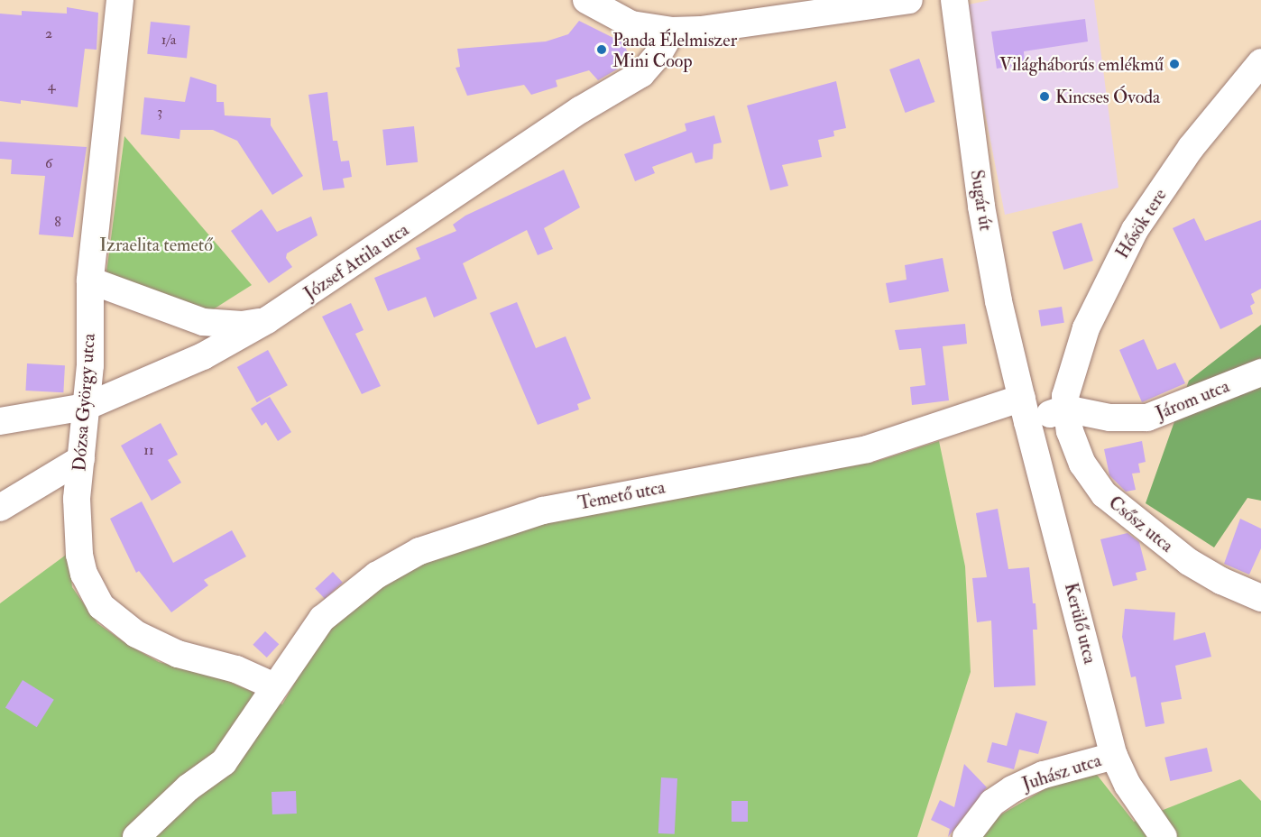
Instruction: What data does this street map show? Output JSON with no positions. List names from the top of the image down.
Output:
{
  "streets": {
    "street": [
      "Sugár út",
      "Hősök tere",
      "József Attila utca",
      "Járom utca",
      "Dózsa György utca",
      "Temető utca",
      "Csősz utca",
      "Kerülő utca",
      "Juhász utca"
    ]
  },
  "crossings": [
    ["Sugár út", "Járom utca"],
    ["Sugár út", "Temető utca"],
    ["Sugár út", "Kerülő utca"],
    ["Hősök tere", "Járom utca"],
    ["Hősök tere", "Csősz utca"],
    ["József Attila utca", "Dózsa György utca"],
    ["Járom utca", "Temető utca"],
    ["Járom utca", "Csősz utca"],
    ["Járom utca", "Kerülő utca"],
    ["Dózsa György utca", "Temető utca"],
    ["Temető utca", "Kerülő utca"],
    ["Kerülő utca", "Juhász utca"]
  ],
  "parks": ["Izraelita temető"],
  "places": ["Panda Élelmiszer Mini Coop", "Világháborús emlékmű", "Kincses Óvoda"],
  "house_numbers": [
    "2",
    "1/a",
    "4",
    "3",
    "6",
    "8",
    "11"
  ]
}
